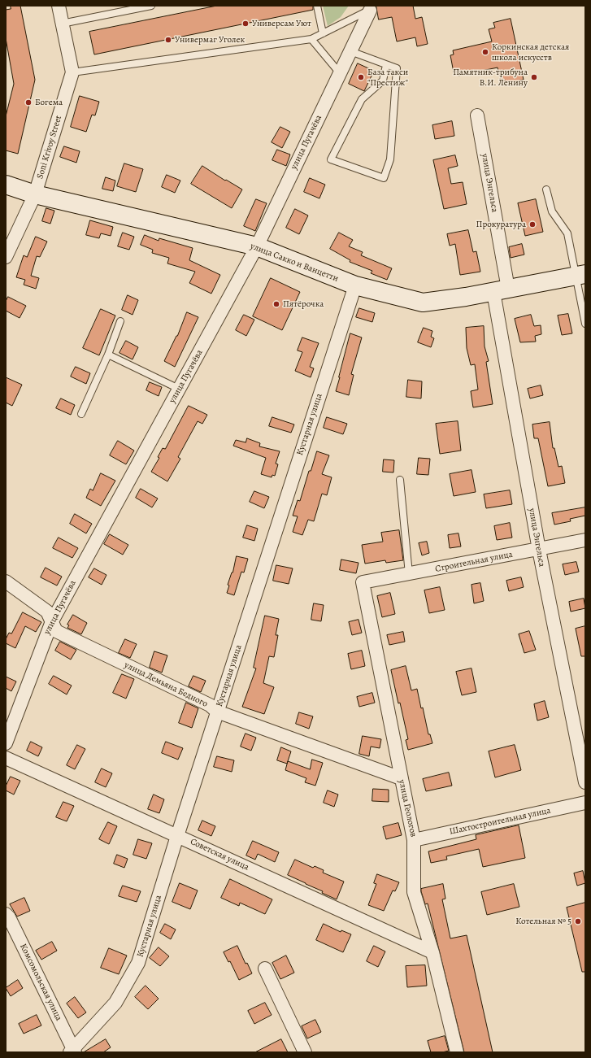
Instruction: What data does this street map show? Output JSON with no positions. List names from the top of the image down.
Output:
{
  "streets": {
    "street": [
      "улица Пугачёва",
      "Soni Krivoy Street",
      "улица Энгельса",
      "улица Сакко и Ванцетти",
      "Кустарная улица",
      "Строительная улица",
      "улица Демьяна Бедного",
      "улица Геологов",
      "Шахтостроительная улица",
      "Советская улица",
      "Комсомольская улица"
    ]
  },
  "crossings": [
    ["улица Пугачёва", "улица Сакко и Ванцетти"],
    ["улица Пугачёва", "улица Демьяна Бедного"],
    ["Soni Krivoy Street", "улица Сакко и Ванцетти"],
    ["улица Энгельса", "улица Сакко и Ванцетти"],
    ["улица Энгельса", "Строительная улица"],
    ["улица Сакко и Ванцетти", "Кустарная улица"],
    ["Кустарная улица", "улица Демьяна Бедного"],
    ["Кустарная улица", "Советская улица"],
    ["Кустарная улица", "Комсомольская улица"],
    ["Строительная улица", "улица Геологов"],
    ["улица Демьяна Бедного", "улица Геологов"],
    ["улица Геологов", "Шахтостроительная улица"],
    ["улица Геологов", "Советская улица"]
  ],
  "places": [
    "Универсам Уют",
    "Универмаг Уголек",
    "Коркинская детская школа искусств",
    "База такси \"Престиж\"",
    "Памятник-трибуна В.И. Ленину",
    "Богема",
    "Прокуратура",
    "Пятёрочка",
    "Котельная № 5"
  ]
}
